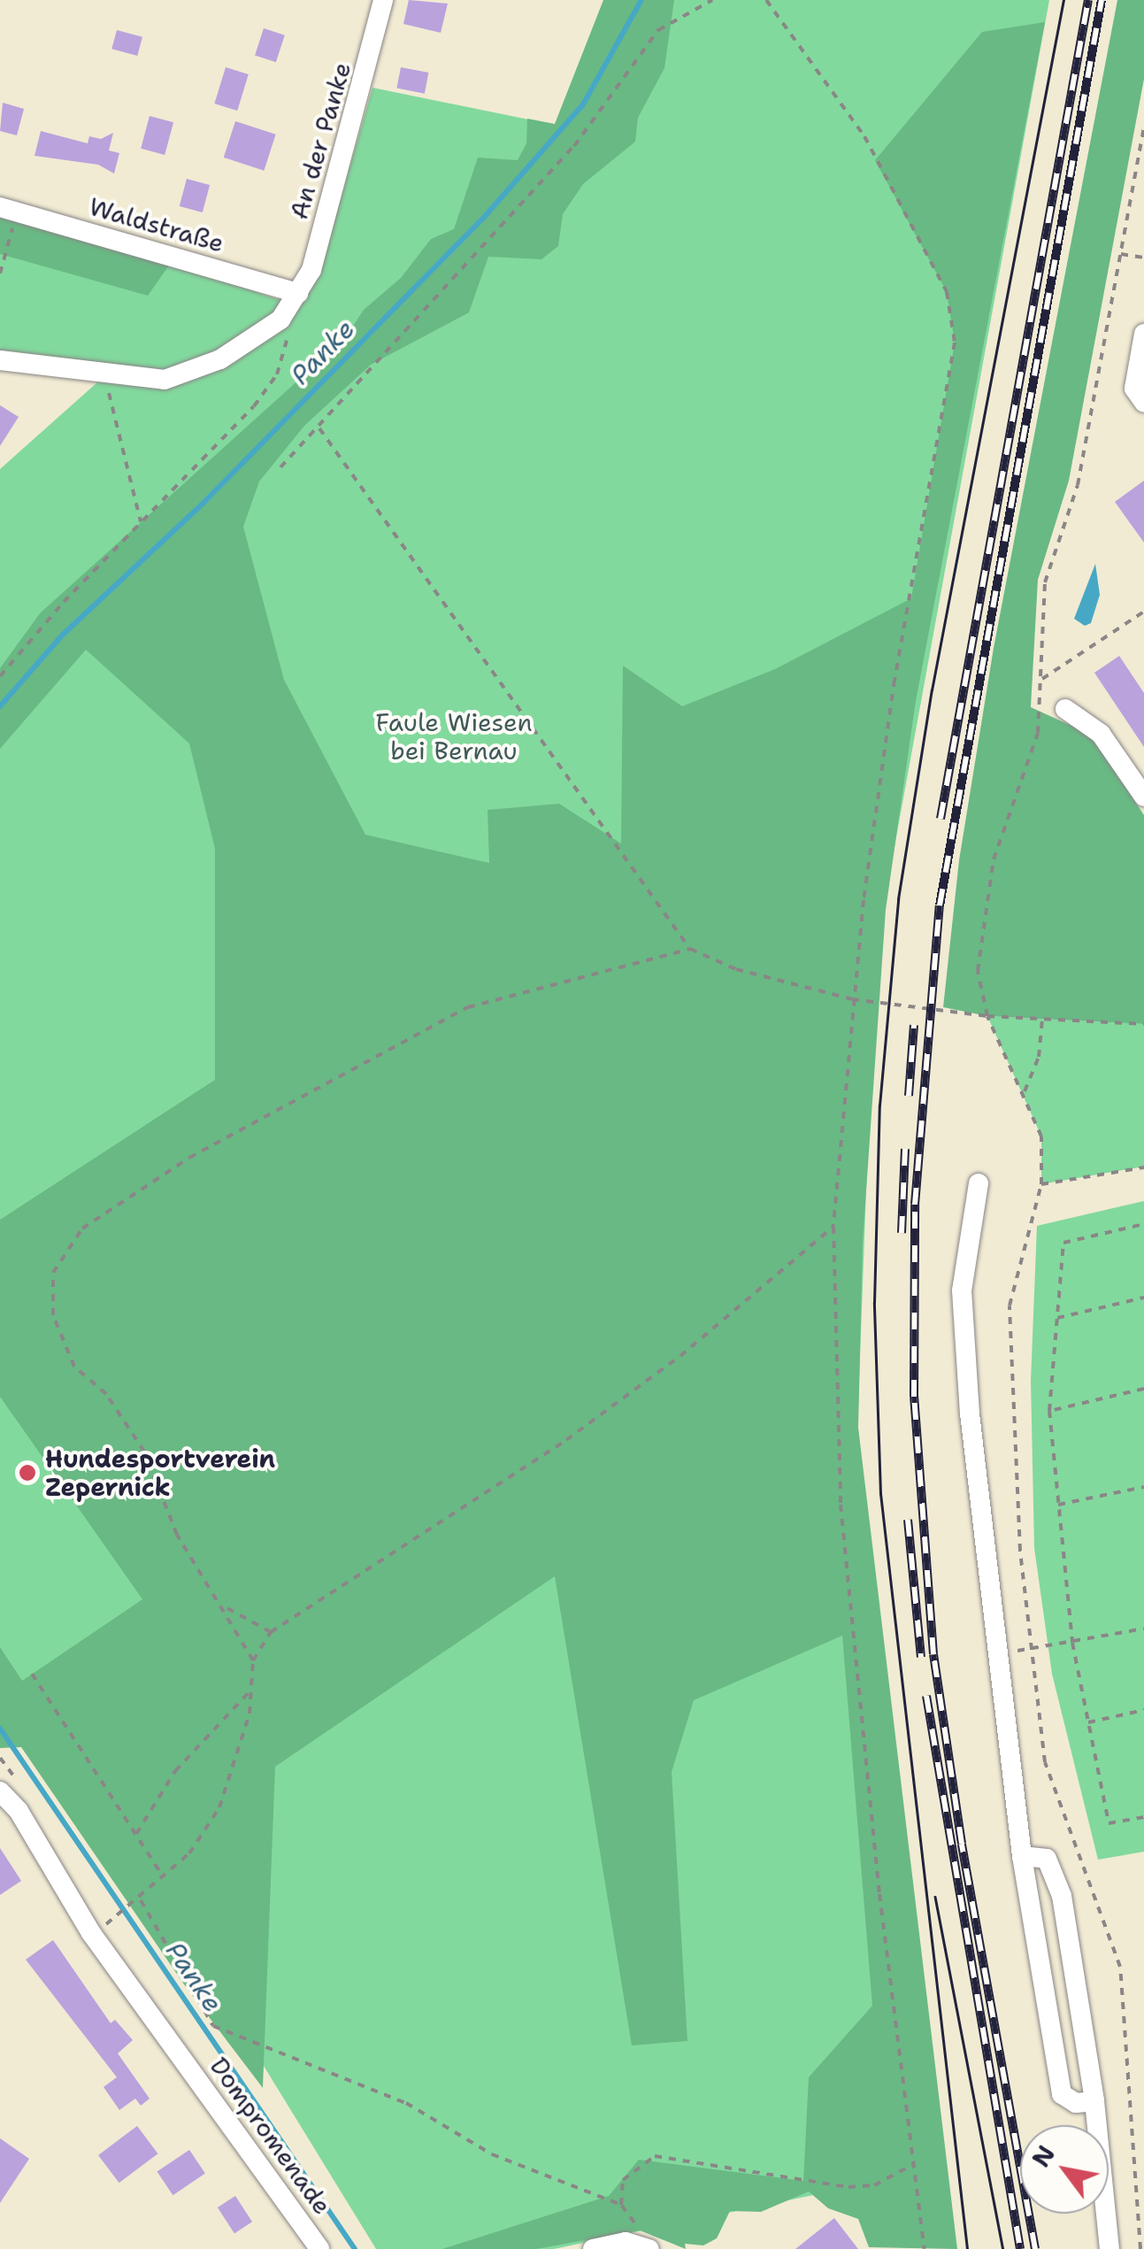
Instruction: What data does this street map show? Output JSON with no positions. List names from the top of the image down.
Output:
{
  "streets": {
    "street": ["An der Panke", "Waldstraße", "Dompromenade"]
  },
  "crossings": [
    ["An der Panke", "Waldstraße"]
  ],
  "water": ["Panke"],
  "parks": ["Faule Wiesen bei Bernau"],
  "places": ["Hundesportverein Zepernick"],
  "north": "top left"
}
